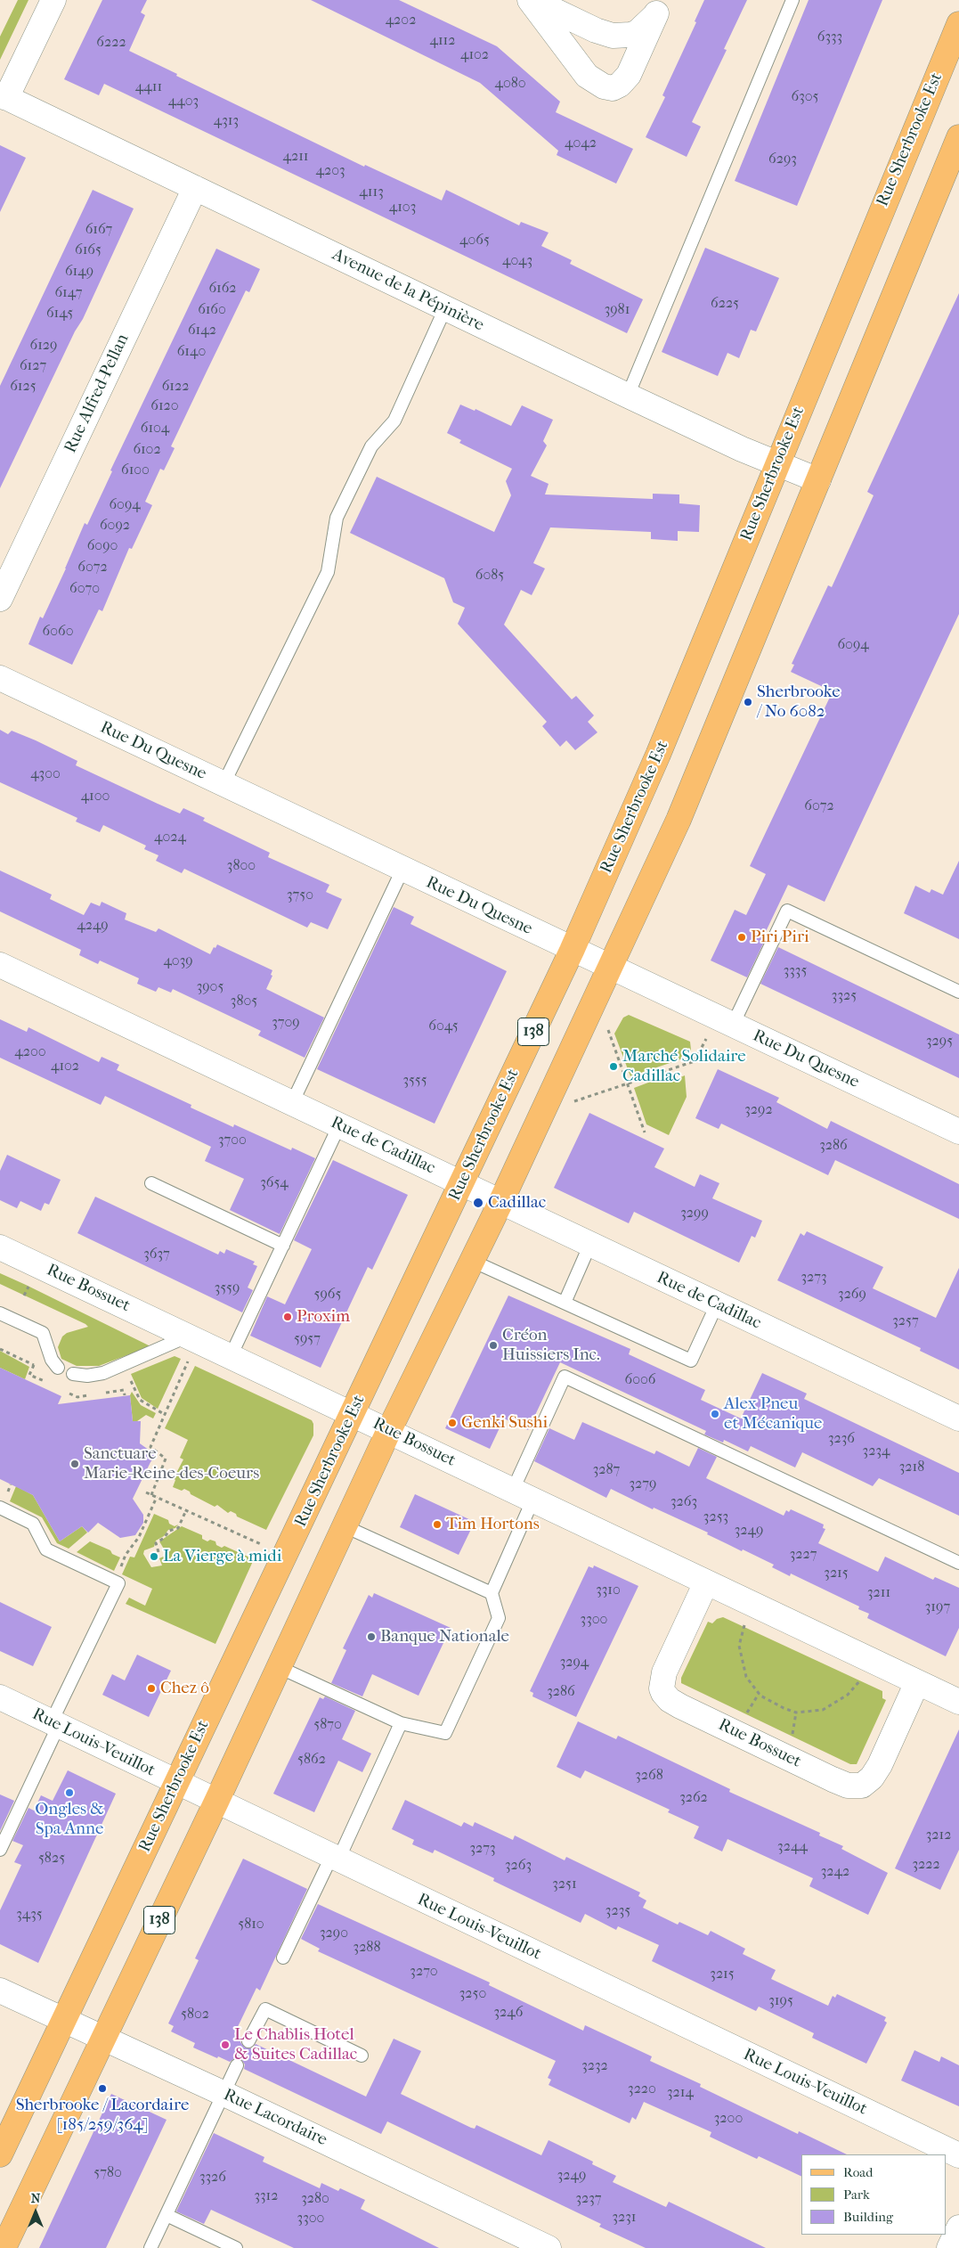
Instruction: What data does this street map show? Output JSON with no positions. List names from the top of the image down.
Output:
{
  "streets": {
    "main road": ["Rue Sherbrooke Est", "138"],
    "street": [
      "Avenue de la Pépinière",
      "Rue Alfred-Pellan",
      "Rue Du Quesne",
      "Rue de Cadillac",
      "Rue Bossuet",
      "Rue Louis-Veuillot",
      "Rue Lacordaire"
    ]
  },
  "crossings": [
    ["Rue Sherbrooke Est", "Avenue de la Pépinière"],
    ["Rue Sherbrooke Est", "Rue Du Quesne"],
    ["Rue Sherbrooke Est", "Rue de Cadillac"],
    ["Rue Sherbrooke Est", "Rue Bossuet"],
    ["Rue Sherbrooke Est", "Rue Louis-Veuillot"],
    ["Rue Sherbrooke Est", "Rue Lacordaire"],
    ["Avenue de la Pépinière", "Rue Alfred-Pellan"],
    ["Avenue de la Pépinière", "138"],
    ["Rue Du Quesne", "138"],
    ["138", "Rue de Cadillac"],
    ["138", "Rue Bossuet"],
    ["138", "Rue Louis-Veuillot"],
    ["138", "Rue Lacordaire"]
  ],
  "places": [
    "Sherbrooke / No 6082",
    "Piri Piri",
    "Marché Solidaire Cadillac",
    "Cadillac",
    "Proxim",
    "Créon Huissiers Inc.",
    "Alex Pneu et Mécanique",
    "Genki Sushi",
    "Sanctuare Marie-Reine-des-Coeurs",
    "Tim Hortons",
    "La Vierge à midi",
    "Banque Nationale",
    "Chez ô",
    "Ongles & Spa Anne",
    "Le Chablis Hotel & Suites Cadillac",
    "Sherbrooke / Lacordaire [185/259/364]"
  ],
  "house_numbers": [
    "4202",
    "6333",
    "4112",
    "6222",
    "4102",
    "4080",
    "4411",
    "6305",
    "4403",
    "4313",
    "4042",
    "4211",
    "6293",
    "4203",
    "4113",
    "4103",
    "6167",
    "4065",
    "6165",
    "4043",
    "6149",
    "6162",
    "6147",
    "6225",
    "6160",
    "3981",
    "6145",
    "6142",
    "6129",
    "6140",
    "6127",
    "6125",
    "6122",
    "6120",
    "6104",
    "6102",
    "6100",
    "6094",
    "6092",
    "6090",
    "6072",
    "6085",
    "6070",
    "6060",
    "6094",
    "4300",
    "4100",
    "6072",
    "4024",
    "3800",
    "3750",
    "4249",
    "4039",
    "3335",
    "3905",
    "3325",
    "3805",
    "3709",
    "6045",
    "3295",
    "4200",
    "4102",
    "3555",
    "3292",
    "3700",
    "3286",
    "3654",
    "3299",
    "3637",
    "3273",
    "3559",
    "5965",
    "3269",
    "3257",
    "5957",
    "6006",
    "3236",
    "3234",
    "3218",
    "3287",
    "3279",
    "3263",
    "3253",
    "3249",
    "3227",
    "3215",
    "3310",
    "3211",
    "3197",
    "3300",
    "3294",
    "3286",
    "5870",
    "5862",
    "3268",
    "3262",
    "3212",
    "3244",
    "3273",
    "5825",
    "3222",
    "3263",
    "3242",
    "3251",
    "3235",
    "3435",
    "5810",
    "3290",
    "3288",
    "3270",
    "3215",
    "3250",
    "3195",
    "3246",
    "5802",
    "3232",
    "3220",
    "3214",
    "3200",
    "5780",
    "3249",
    "3326",
    "3312",
    "3280",
    "3237",
    "3231",
    "3300"
  ],
  "legend": ["Road", "Park", "Building"],
  "north": "top"
}
